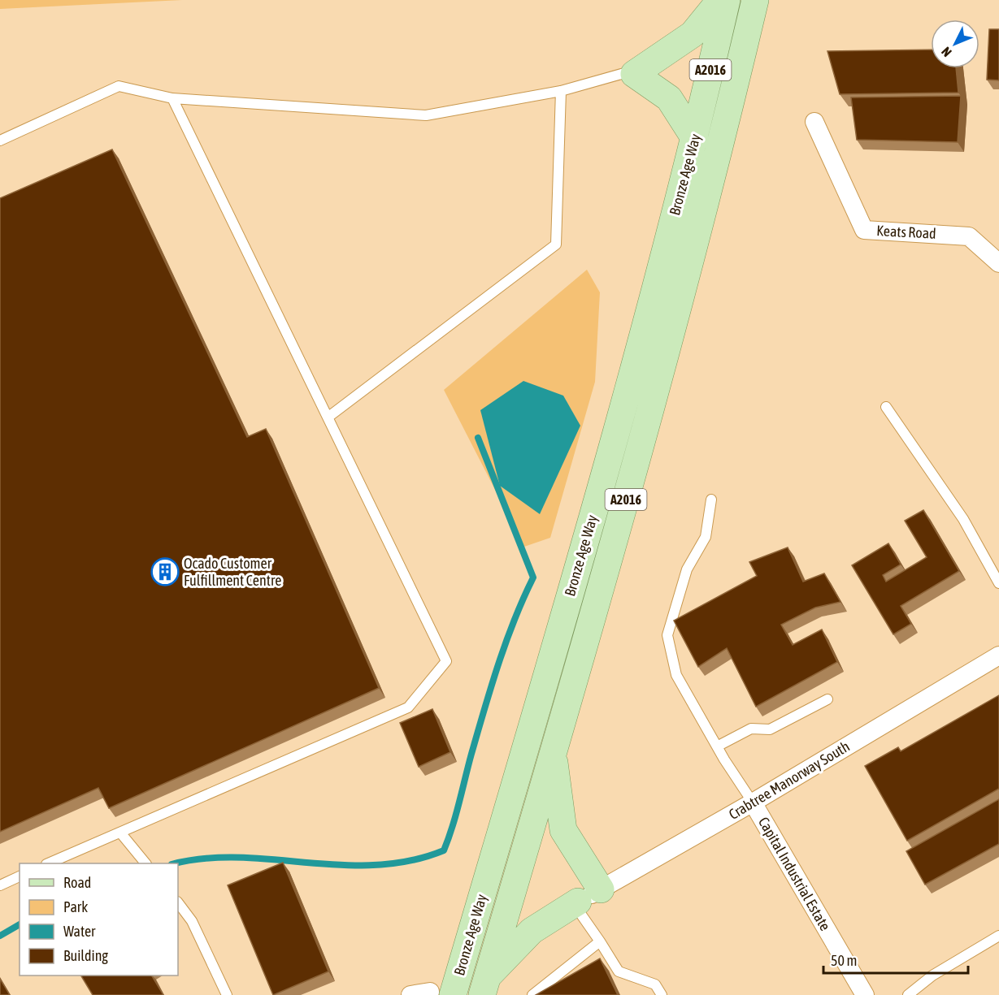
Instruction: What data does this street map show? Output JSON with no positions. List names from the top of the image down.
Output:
{
  "streets": {
    "main road": ["A2016", "Bronze Age Way"],
    "street": ["Keats Road", "Crabtree Manorway South", "Capital Industrial Estate"]
  },
  "crossings": [
    ["Crabtree Manorway South", "Capital Industrial Estate"]
  ],
  "places": {
    "building": ["Ocado Customer Fulfillment Centre"]
  },
  "legend": [
    "Road",
    "Park",
    "Water",
    "Building"
  ],
  "scale_bar": "50 m",
  "north": "bottom left"
}
